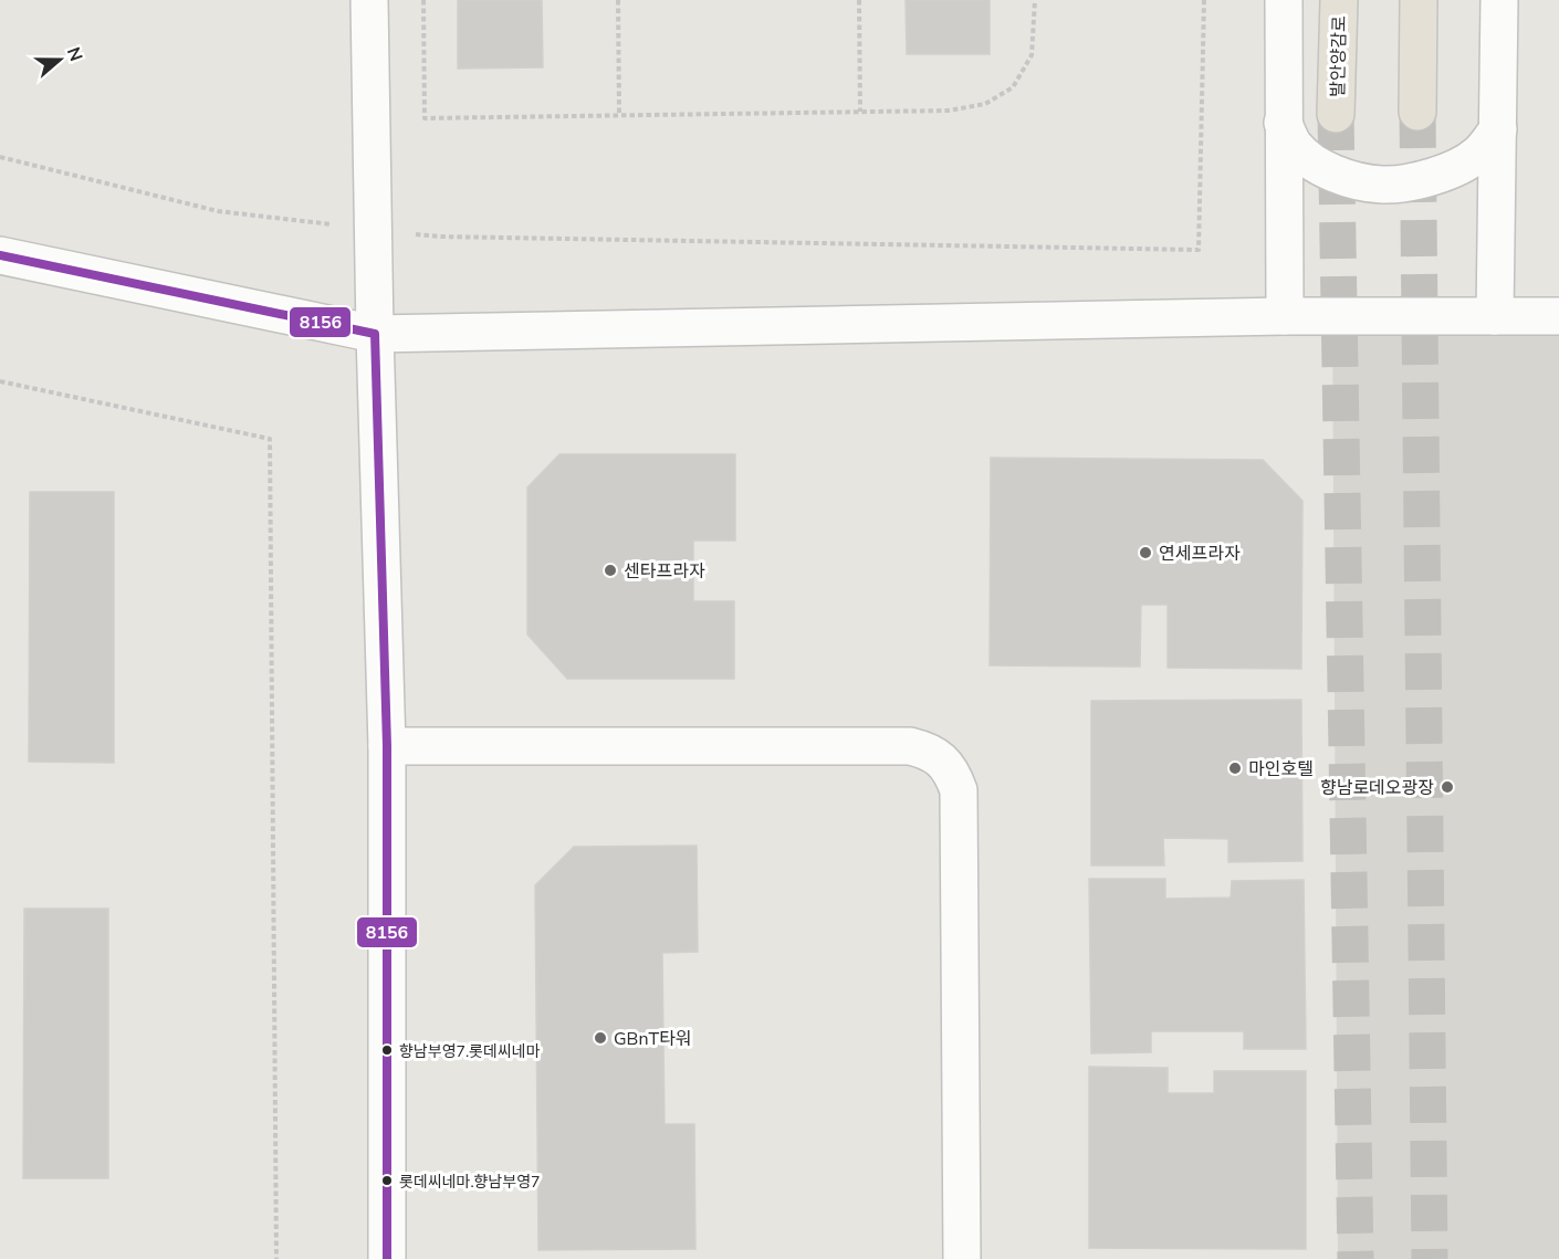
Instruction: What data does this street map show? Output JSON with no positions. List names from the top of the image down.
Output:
{
  "streets": {
    "highway": ["발안양감로"]
  },
  "places": [
    "연세프라자",
    "센타프라자",
    "마인호텔",
    "향남로데오광장",
    "GBnT타워",
    "향남부영7.롯데씨네마",
    "롯데씨네마.향남부영7"
  ],
  "lines": ["transit line 8156"],
  "north": "right"
}
